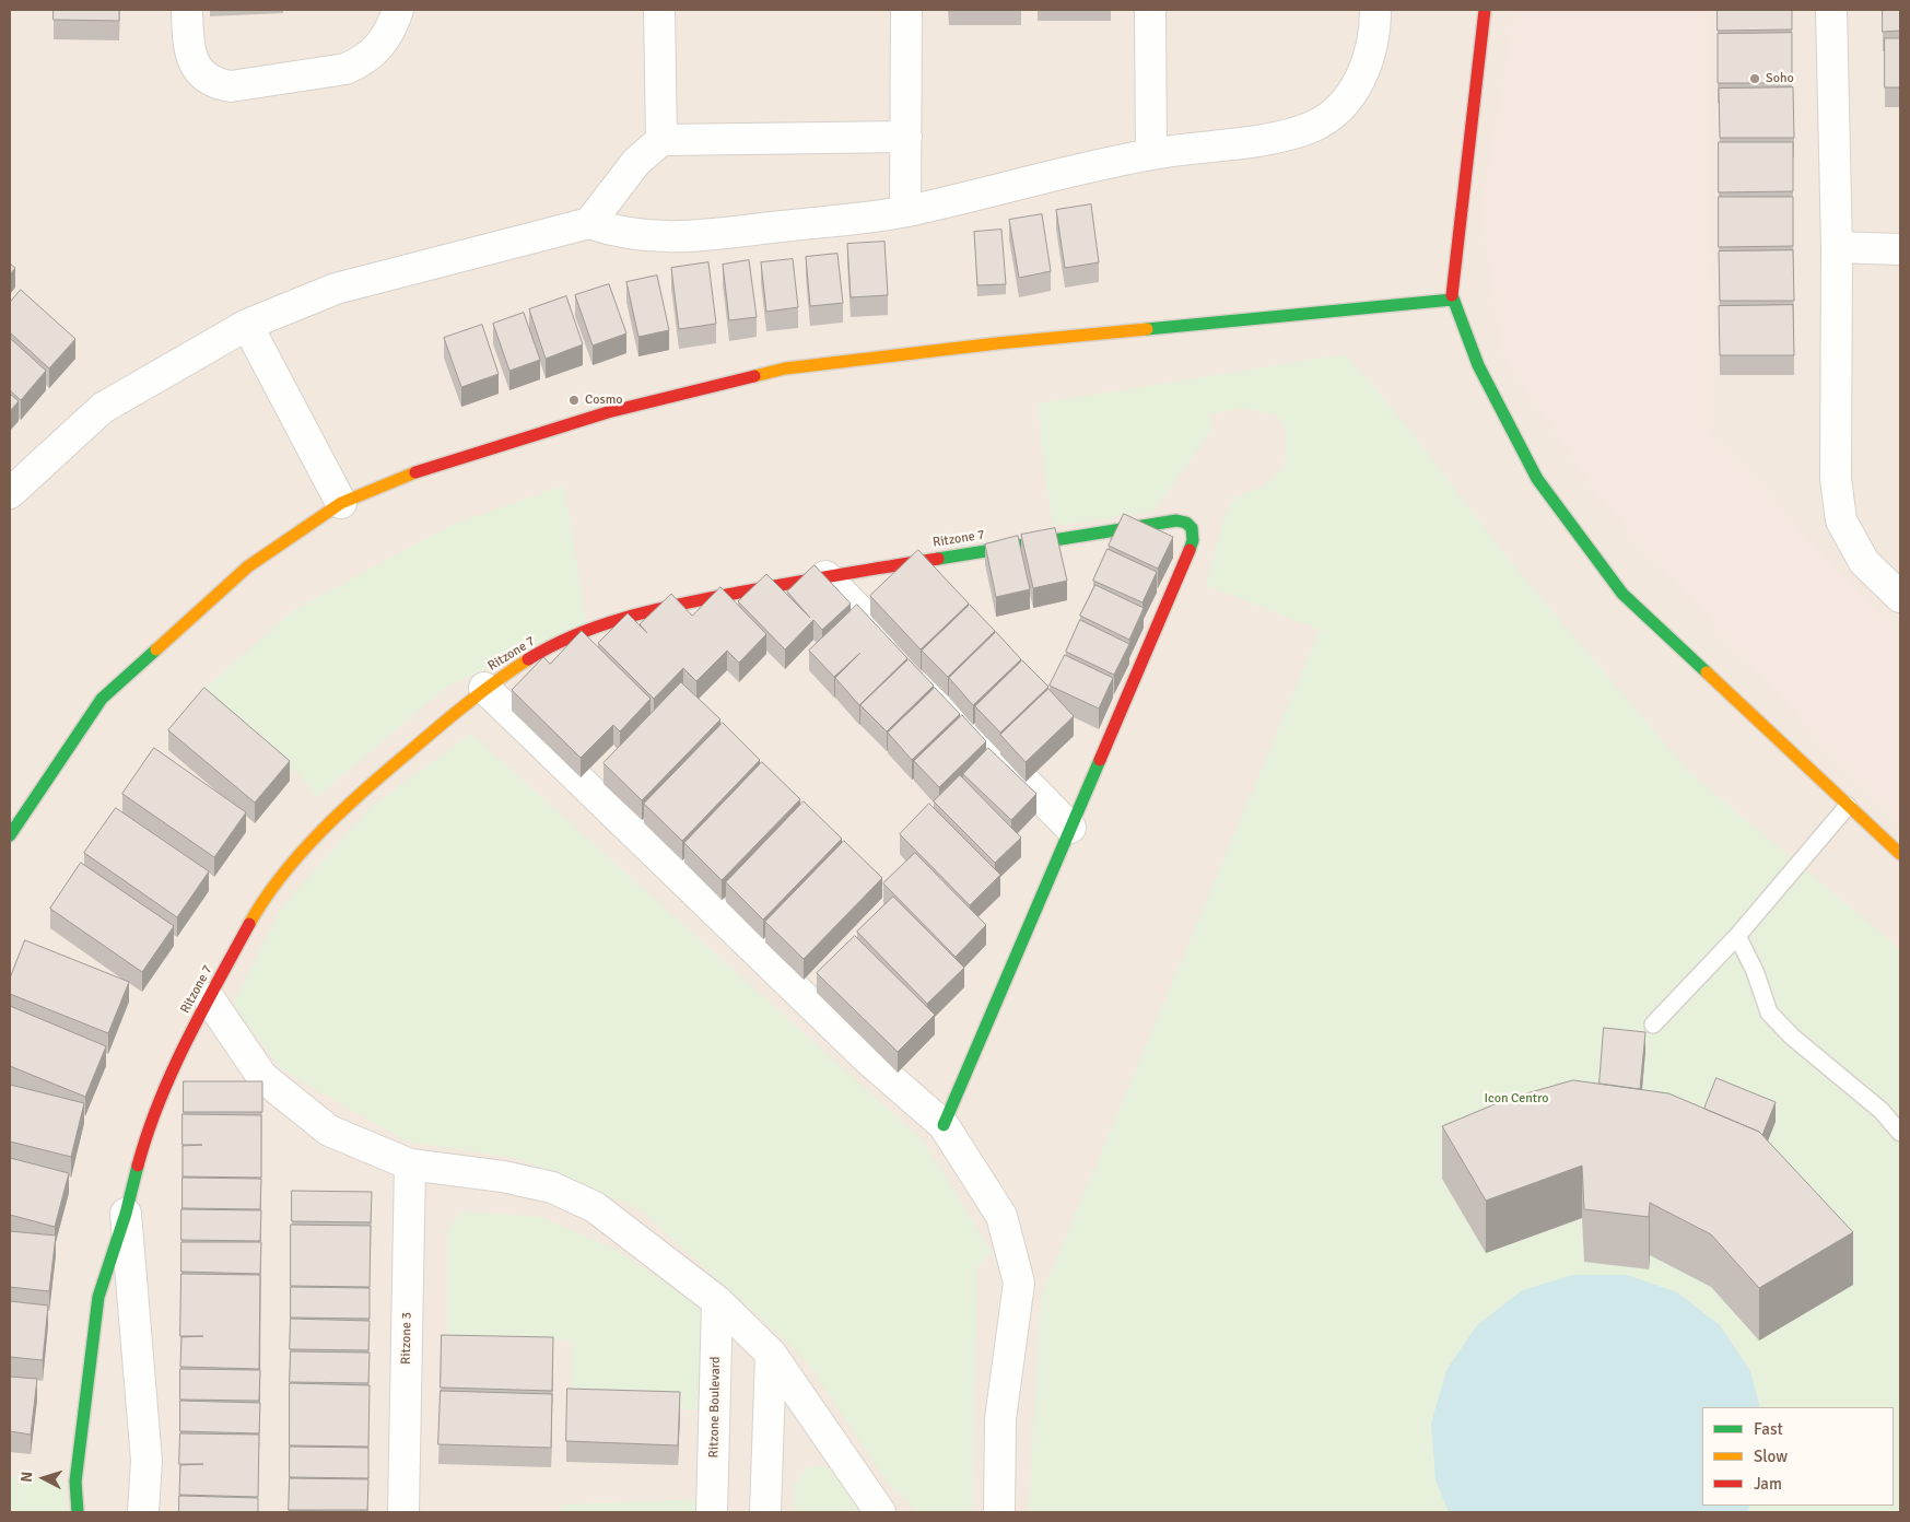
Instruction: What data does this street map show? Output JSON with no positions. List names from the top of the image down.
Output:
{
  "streets": {
    "street": ["Ritzone 7", "Ritzone 3", "Ritzone Boulevard"]
  },
  "parks": ["Icon Centro"],
  "places": ["Soho", "Cosmo"],
  "legend": ["Fast", "Slow", "Jam"],
  "north": "left"
}
